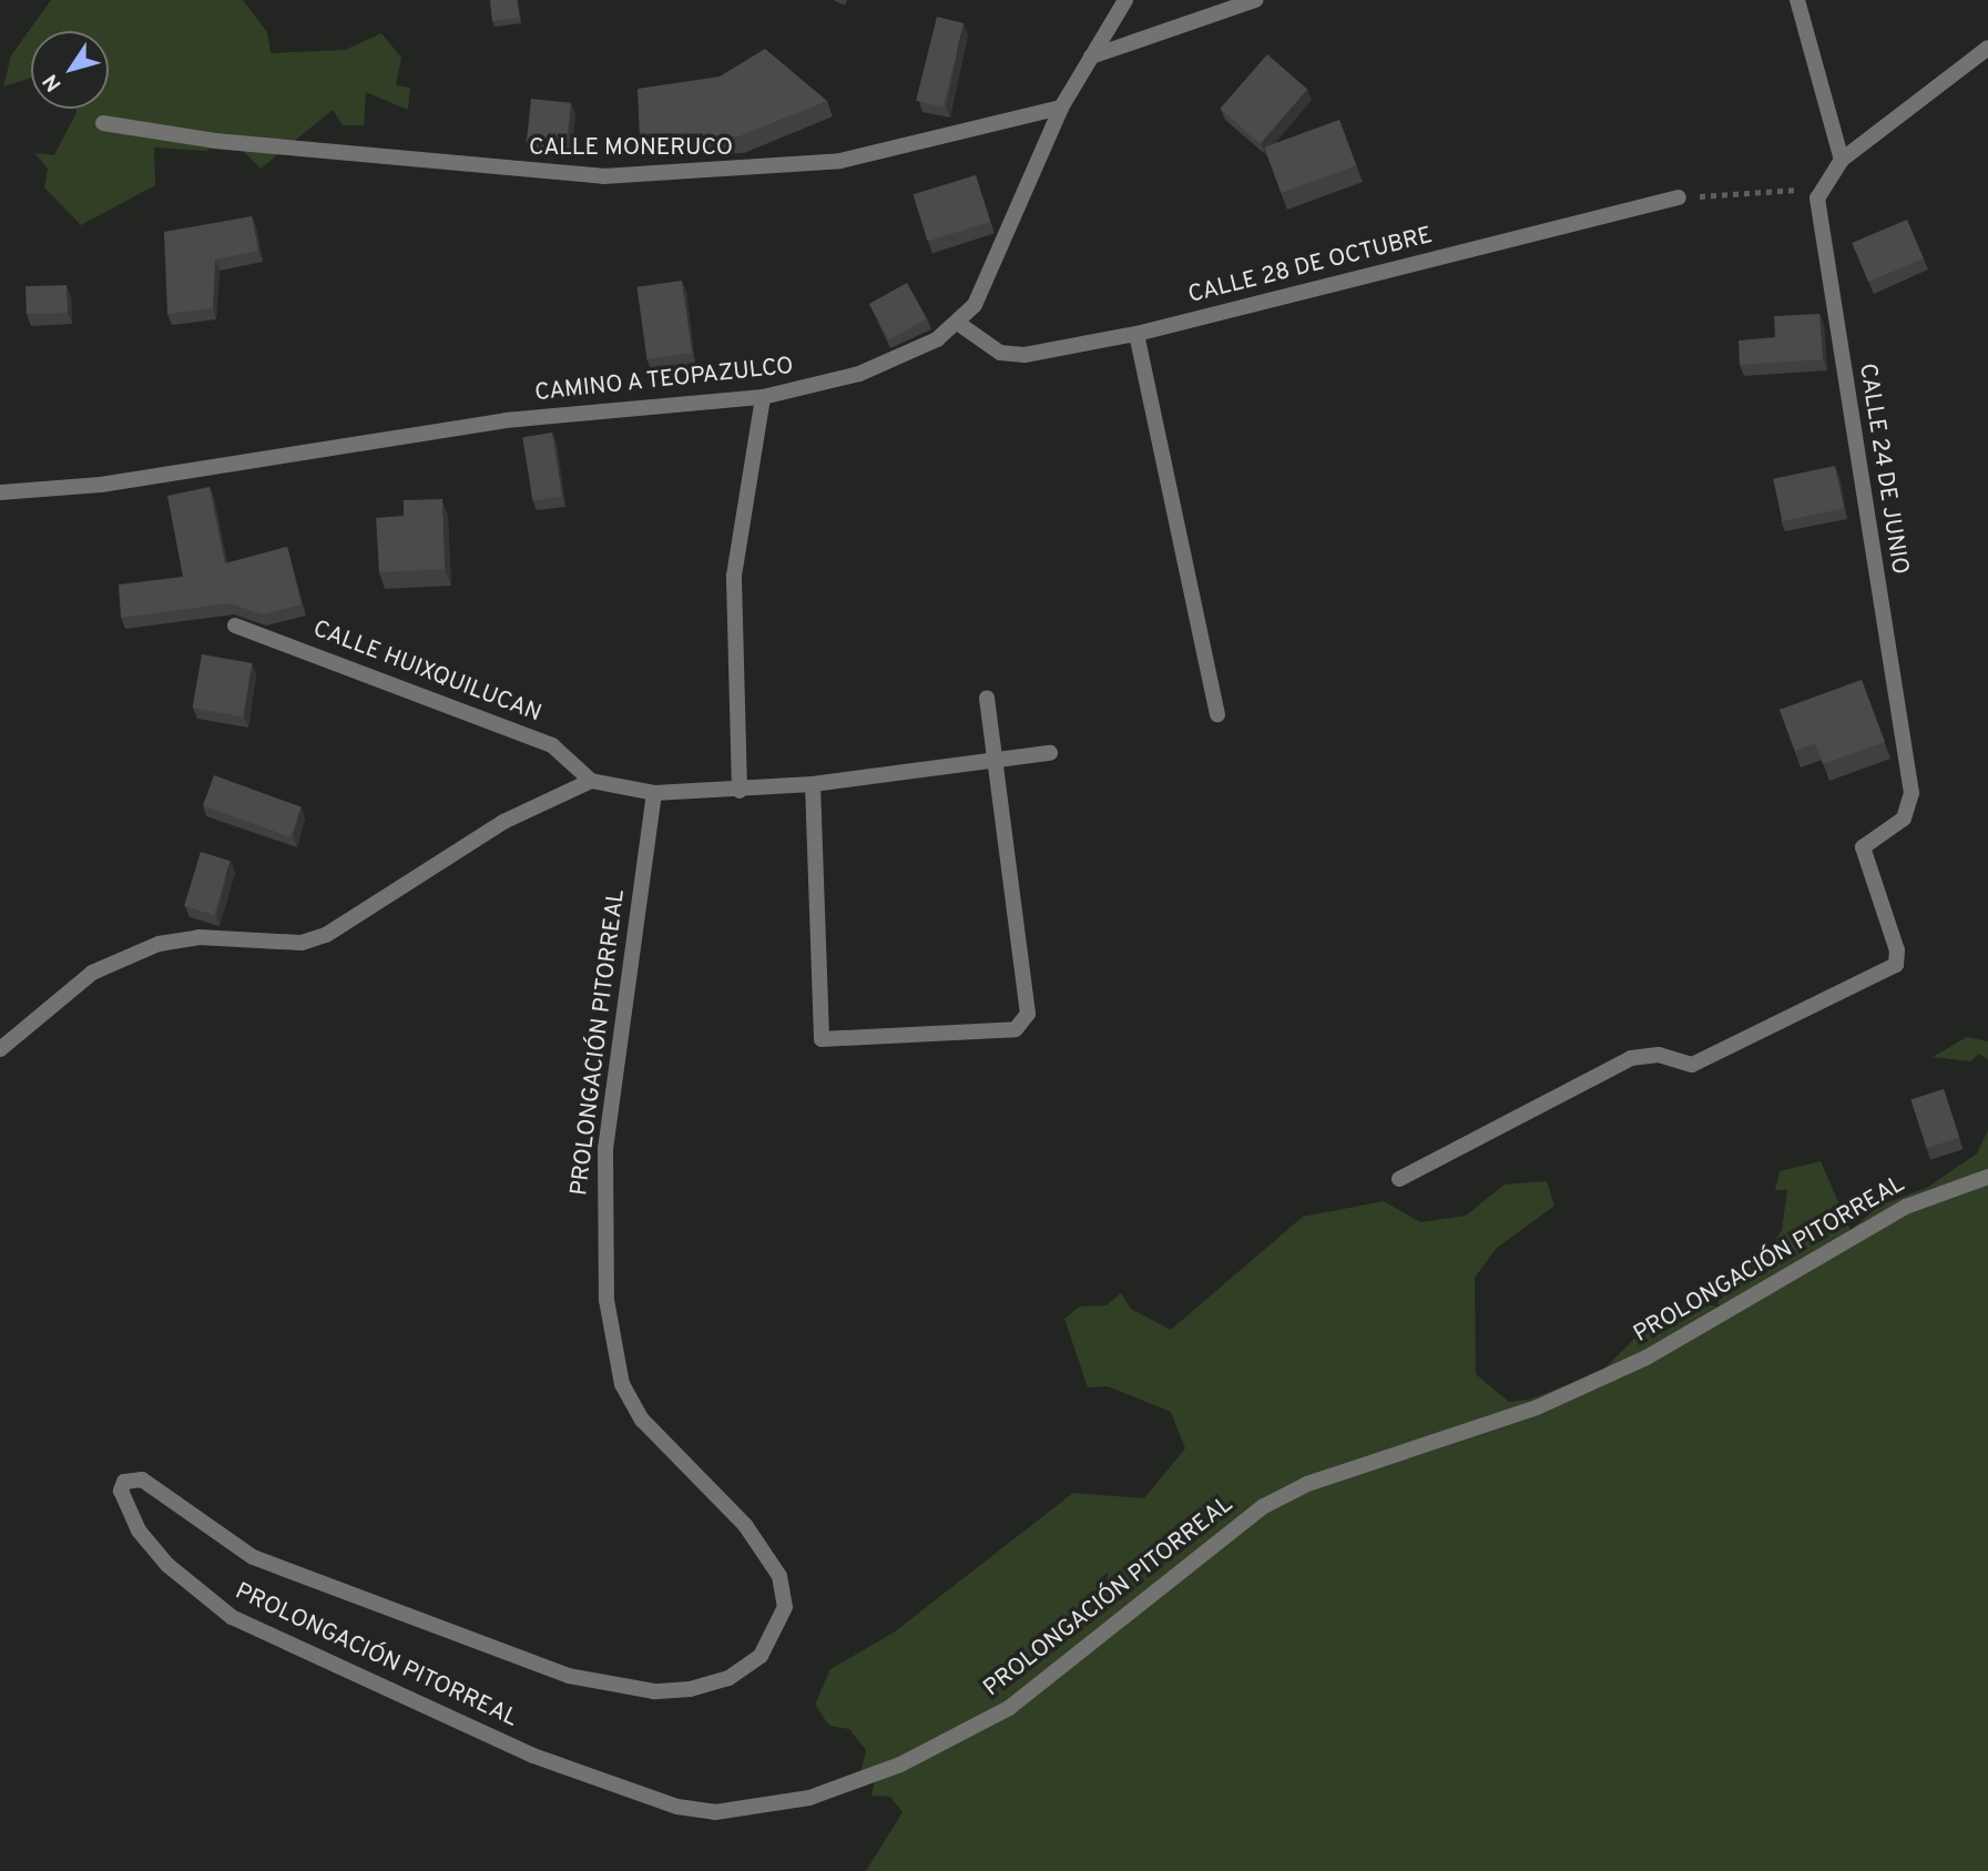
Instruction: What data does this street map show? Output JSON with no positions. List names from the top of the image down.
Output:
{
  "streets": {
    "street": [
      "CALLE MONERUCO",
      "CALLE 28 DE OCTUBRE",
      "CAMINO A TEOPAZULCO",
      "CALLE 24 DE JUNIO",
      "CALLE HUIXQUILUCAN",
      "PROLONGACIÓN PITORREAL"
    ]
  },
  "crossings": [
    ["CALLE 28 DE OCTUBRE", "CAMINO A TEOPAZULCO"]
  ],
  "north": "bottom left"
}
